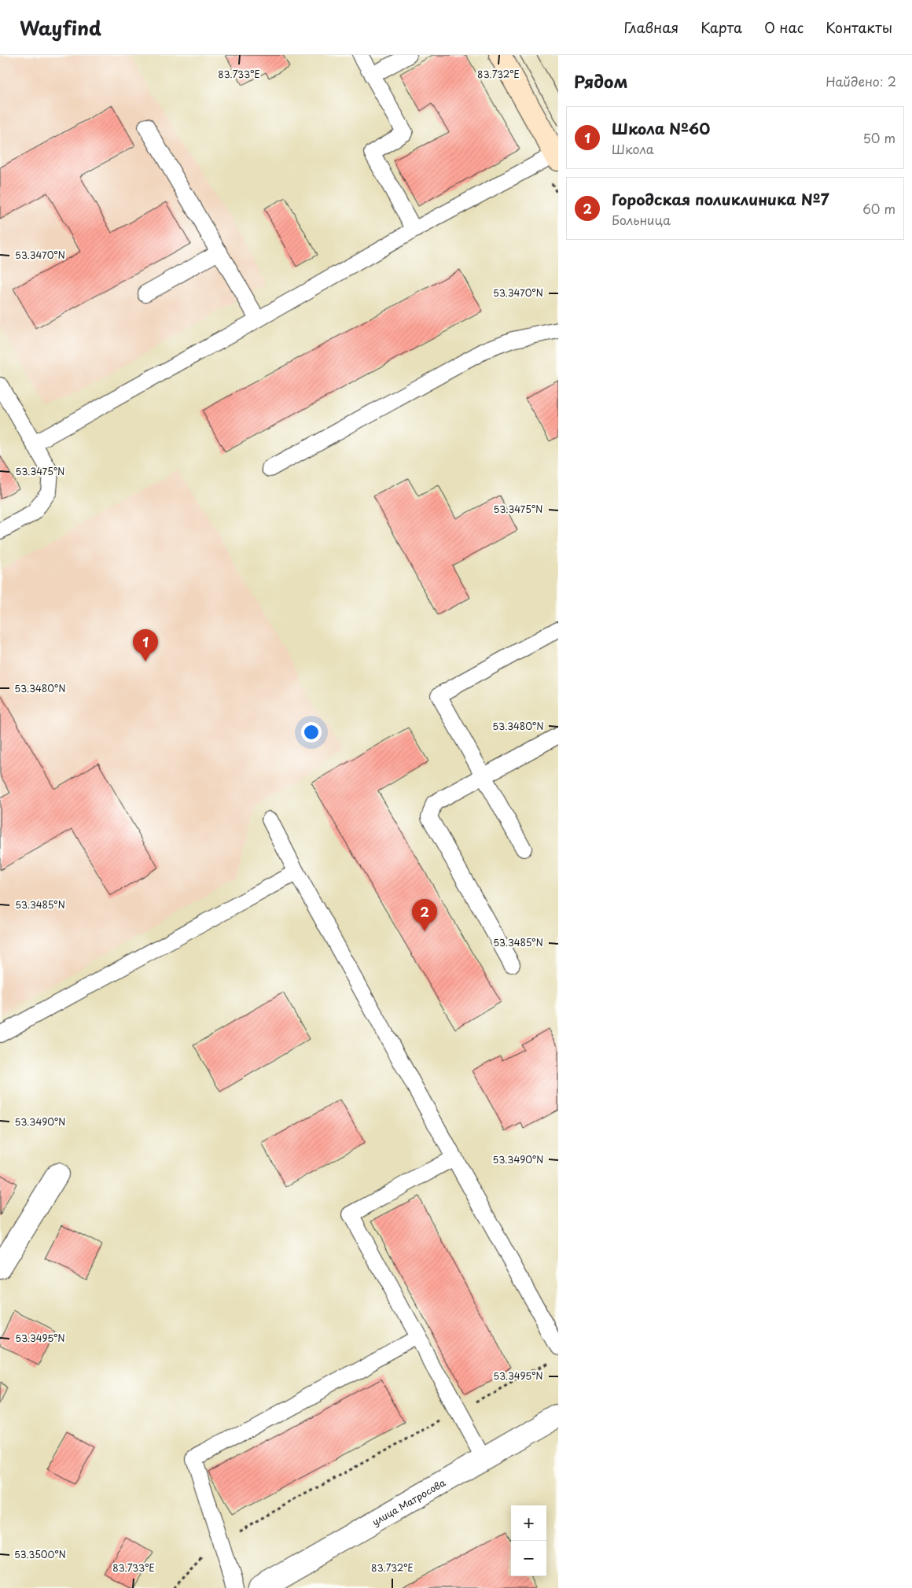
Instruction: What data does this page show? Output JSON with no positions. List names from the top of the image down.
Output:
{
  "streets": {
    "street": ["улица Матросова"]
  },
  "page": {
    "header": "Wayfind",
    "nav": [
      "Главная",
      "Карта",
      "О нас",
      "Контакты"
    ],
    "heading": ["Рядом", "Найдено: 2"],
    "list": [
      {
        "mark": "1",
        "name": "Школа №60",
        "note": "Школа",
        "value": "50 m"
      },
      {
        "mark": "2",
        "name": "Городская поликлиника №7",
        "note": "Больница",
        "value": "60 m"
      }
    ],
    "pins": ["1", "2"],
    "map_buttons": ["+", "−"]
  },
  "coordinates": [
    "83.733°E",
    "83.732°E",
    "53.3470°N",
    "53.3475°N",
    "53.3480°N",
    "53.3485°N",
    "53.3490°N",
    "53.3495°N",
    "53.3500°N"
  ]
}
